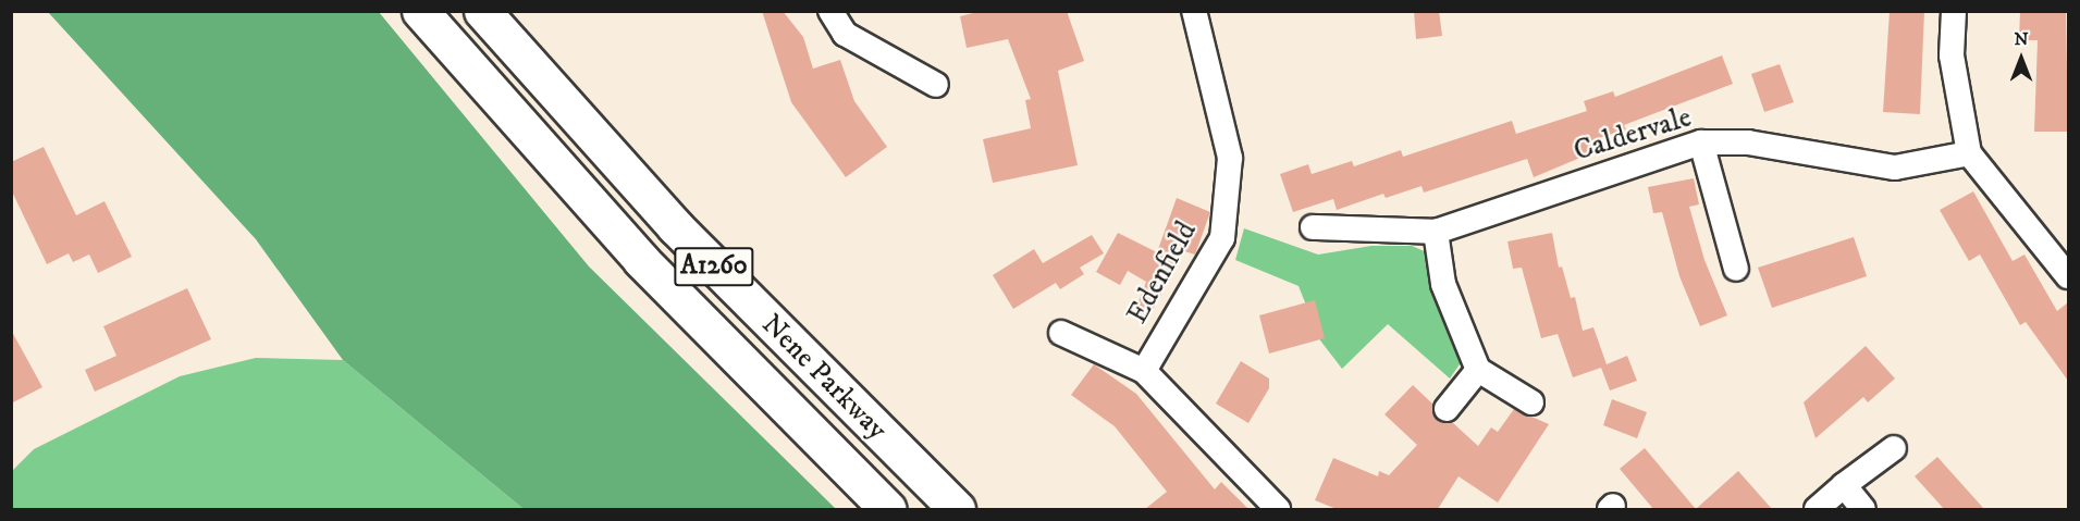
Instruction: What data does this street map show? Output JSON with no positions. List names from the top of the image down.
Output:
{
  "streets": {
    "highway": ["A1260", "Nene Parkway"],
    "street": ["Caldervale", "Edenfield"]
  },
  "north": "top"
}
